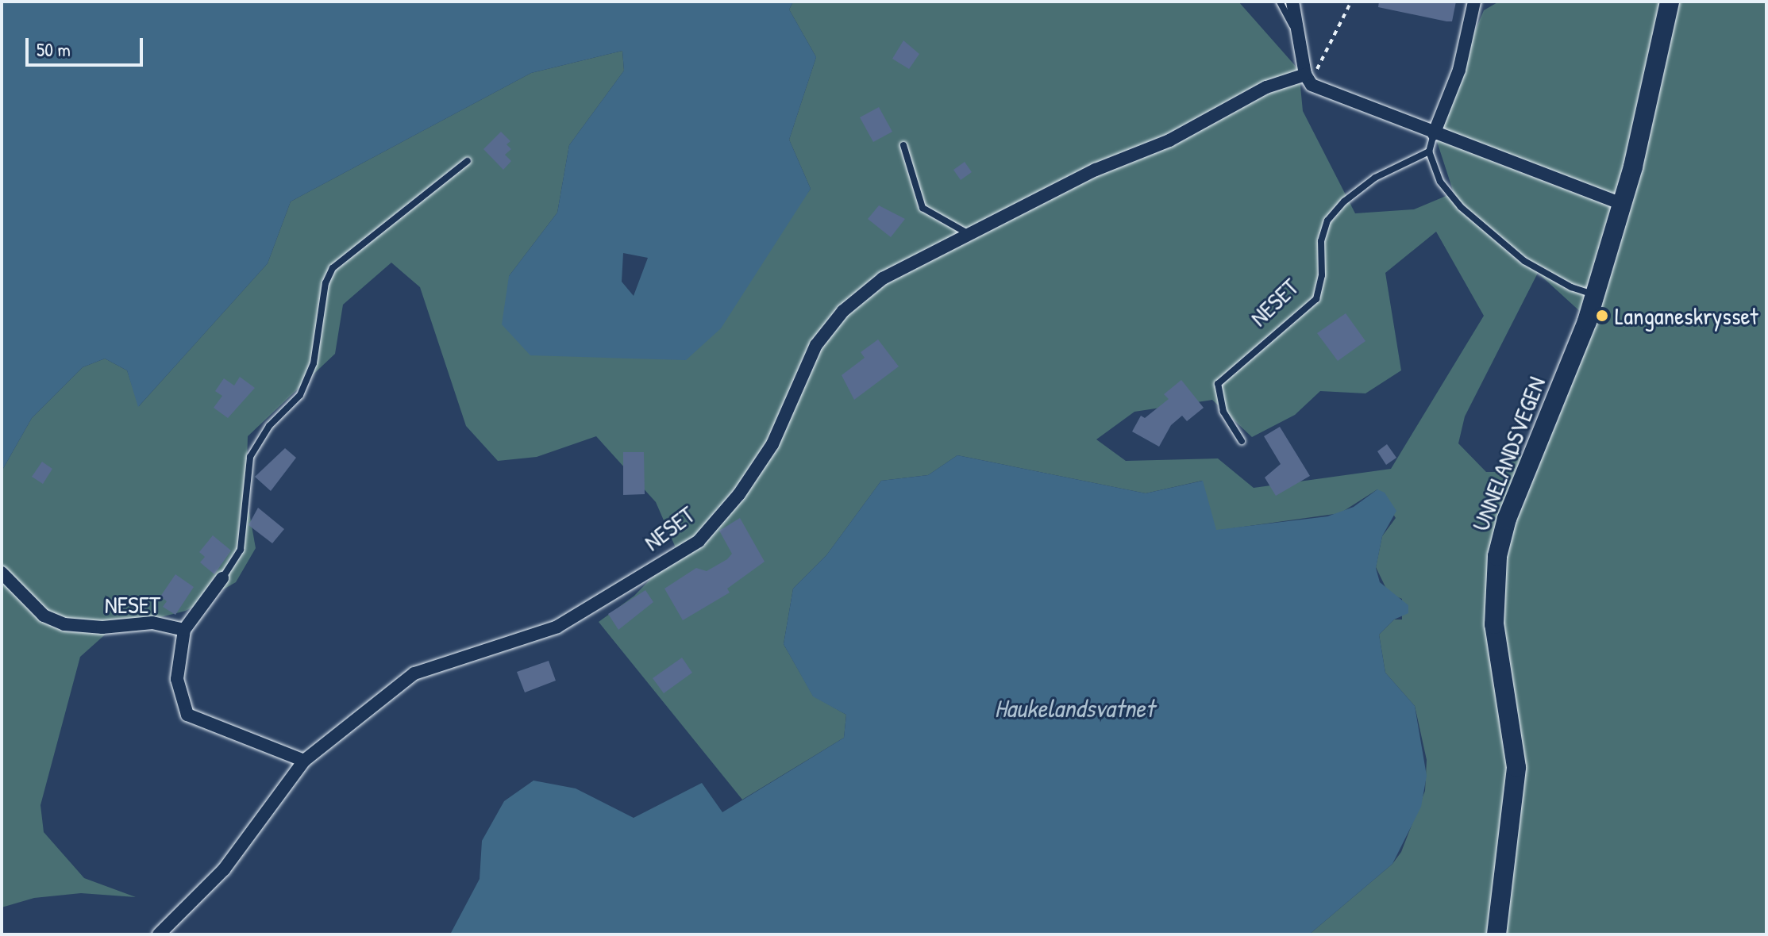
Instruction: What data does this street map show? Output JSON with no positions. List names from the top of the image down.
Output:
{
  "streets": {
    "main road": ["UNNELANDSVEGEN"],
    "street": ["NESET"]
  },
  "water": ["Haukelandsvatnet"],
  "places": ["Langaneskrysset"],
  "scale_bar": "50 m"
}
